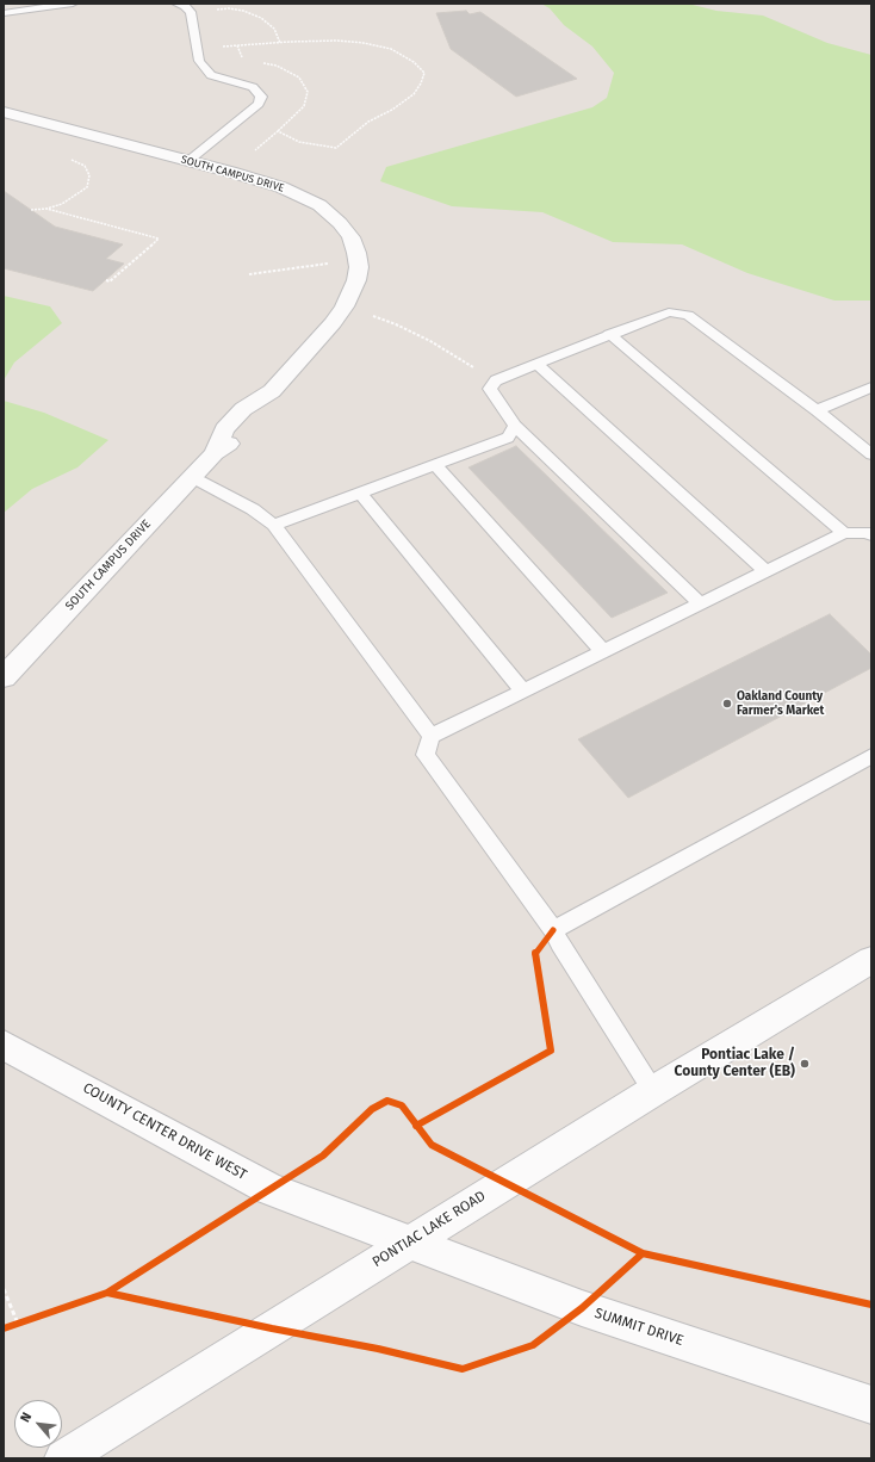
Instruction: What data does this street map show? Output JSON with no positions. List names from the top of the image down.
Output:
{
  "streets": {
    "street": [
      "SOUTH CAMPUS DRIVE",
      "COUNTY CENTER DRIVE WEST",
      "PONTIAC LAKE ROAD",
      "SUMMIT DRIVE"
    ]
  },
  "crossings": [
    ["COUNTY CENTER DRIVE WEST", "PONTIAC LAKE ROAD"],
    ["COUNTY CENTER DRIVE WEST", "SUMMIT DRIVE"],
    ["PONTIAC LAKE ROAD", "SUMMIT DRIVE"]
  ],
  "places": ["Oakland County Farmer's Market", "Pontiac Lake / County Center (EB)"],
  "north": "top left"
}
